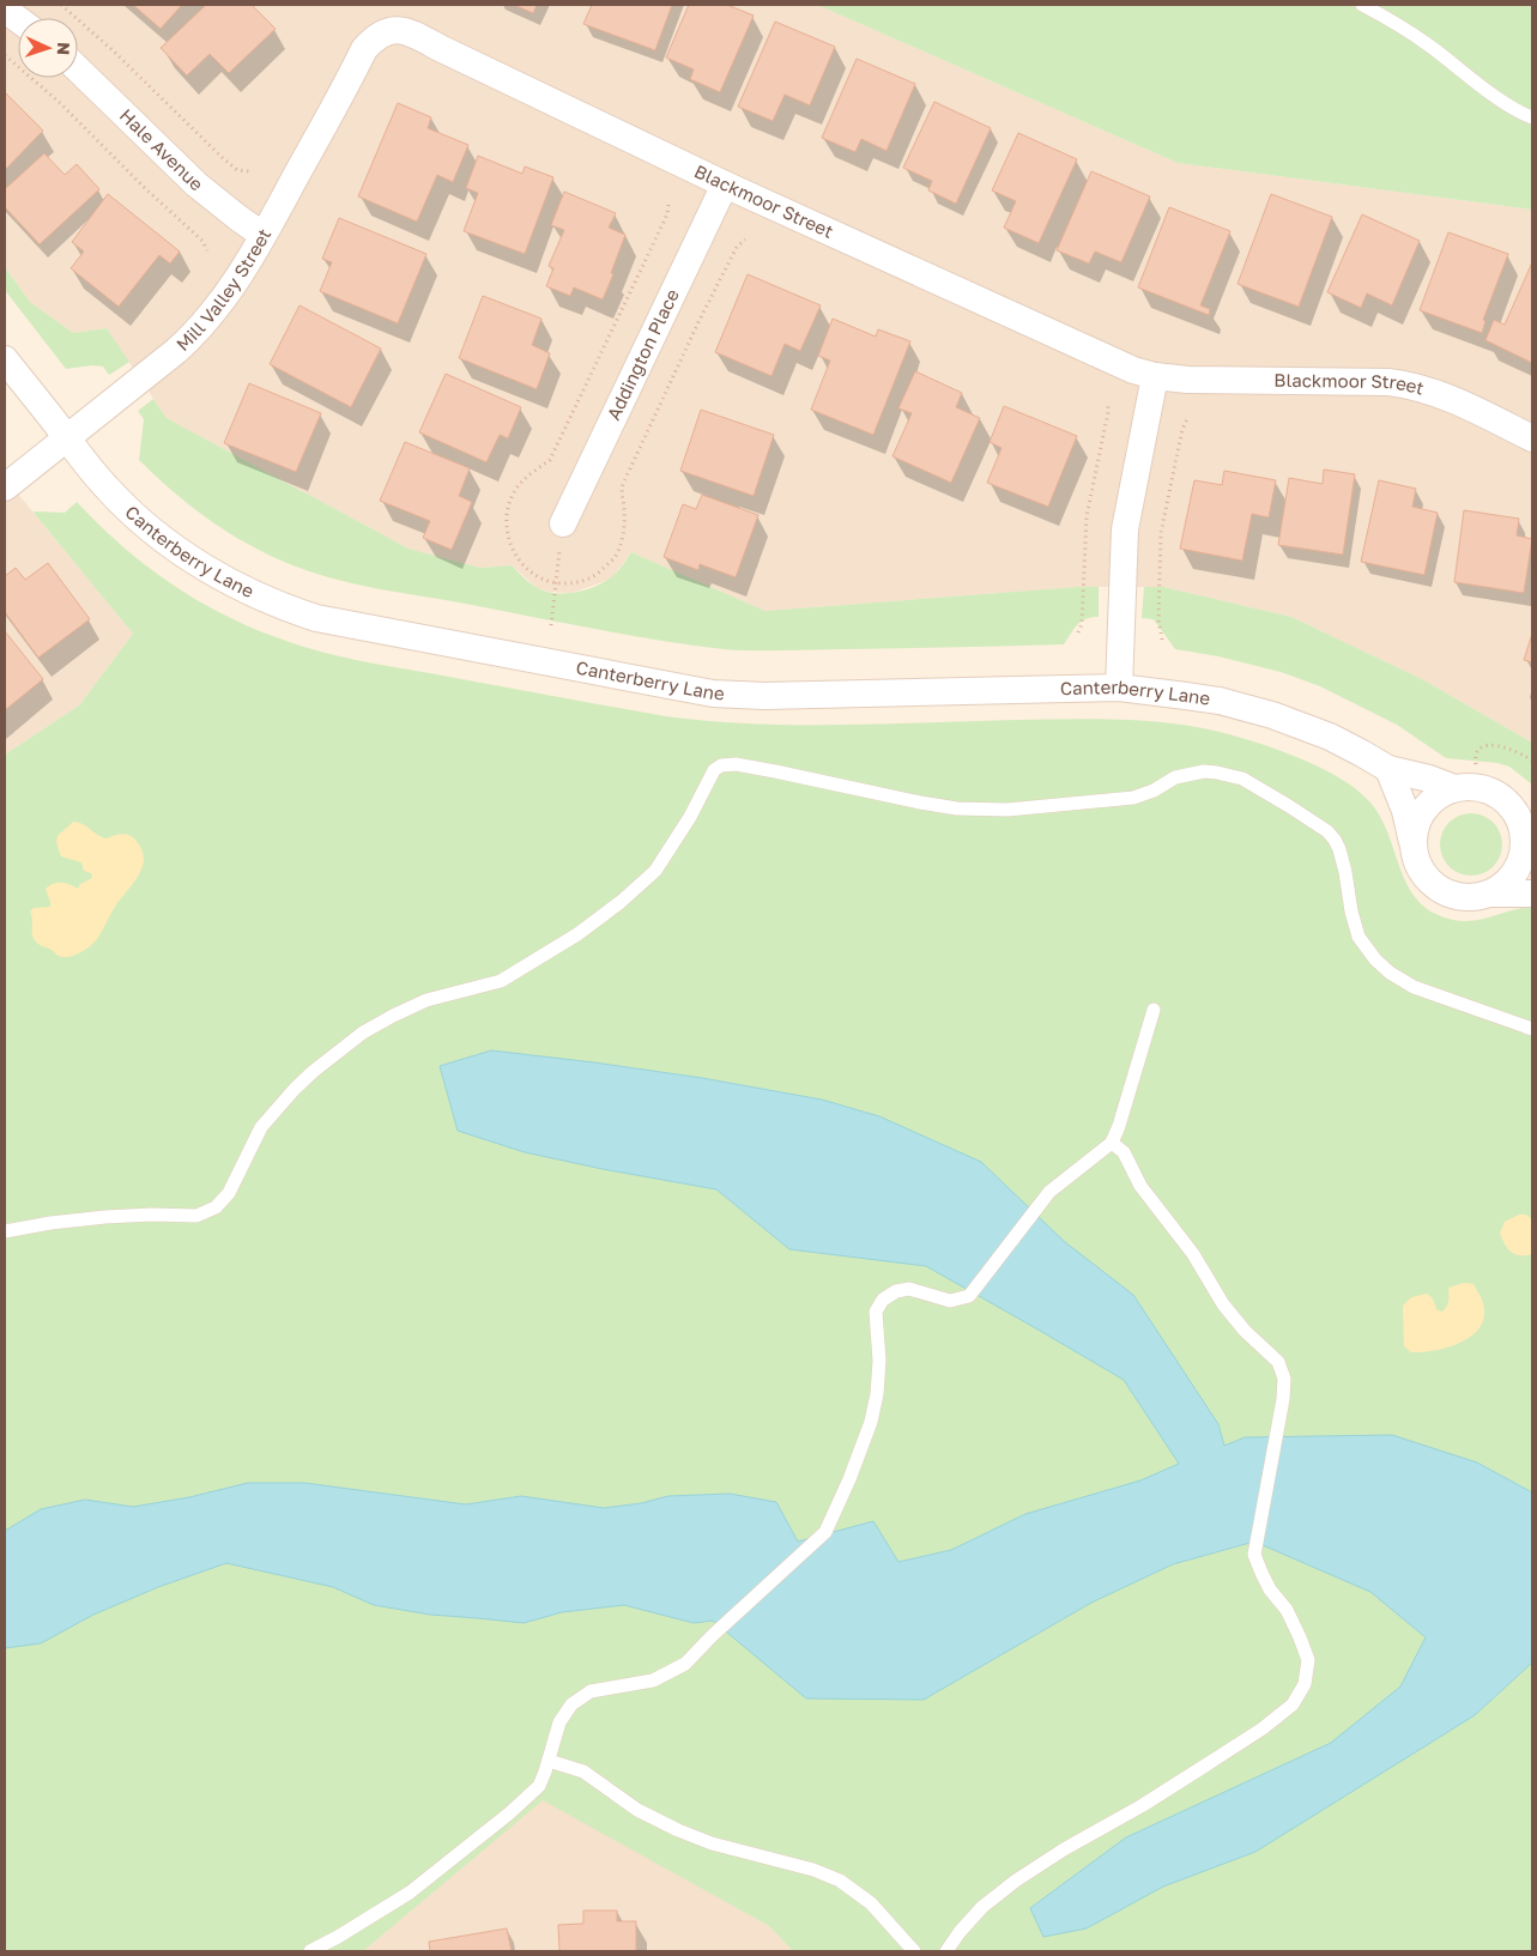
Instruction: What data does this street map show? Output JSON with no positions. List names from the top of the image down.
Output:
{
  "streets": {
    "street": [
      "Hale Avenue",
      "Blackmoor Street",
      "Mill Valley Street",
      "Addington Place",
      "Canterberry Lane"
    ]
  },
  "crossings": [
    ["Hale Avenue", "Mill Valley Street"],
    ["Blackmoor Street", "Mill Valley Street"],
    ["Blackmoor Street", "Addington Place"],
    ["Mill Valley Street", "Canterberry Lane"]
  ],
  "north": "right"
}
